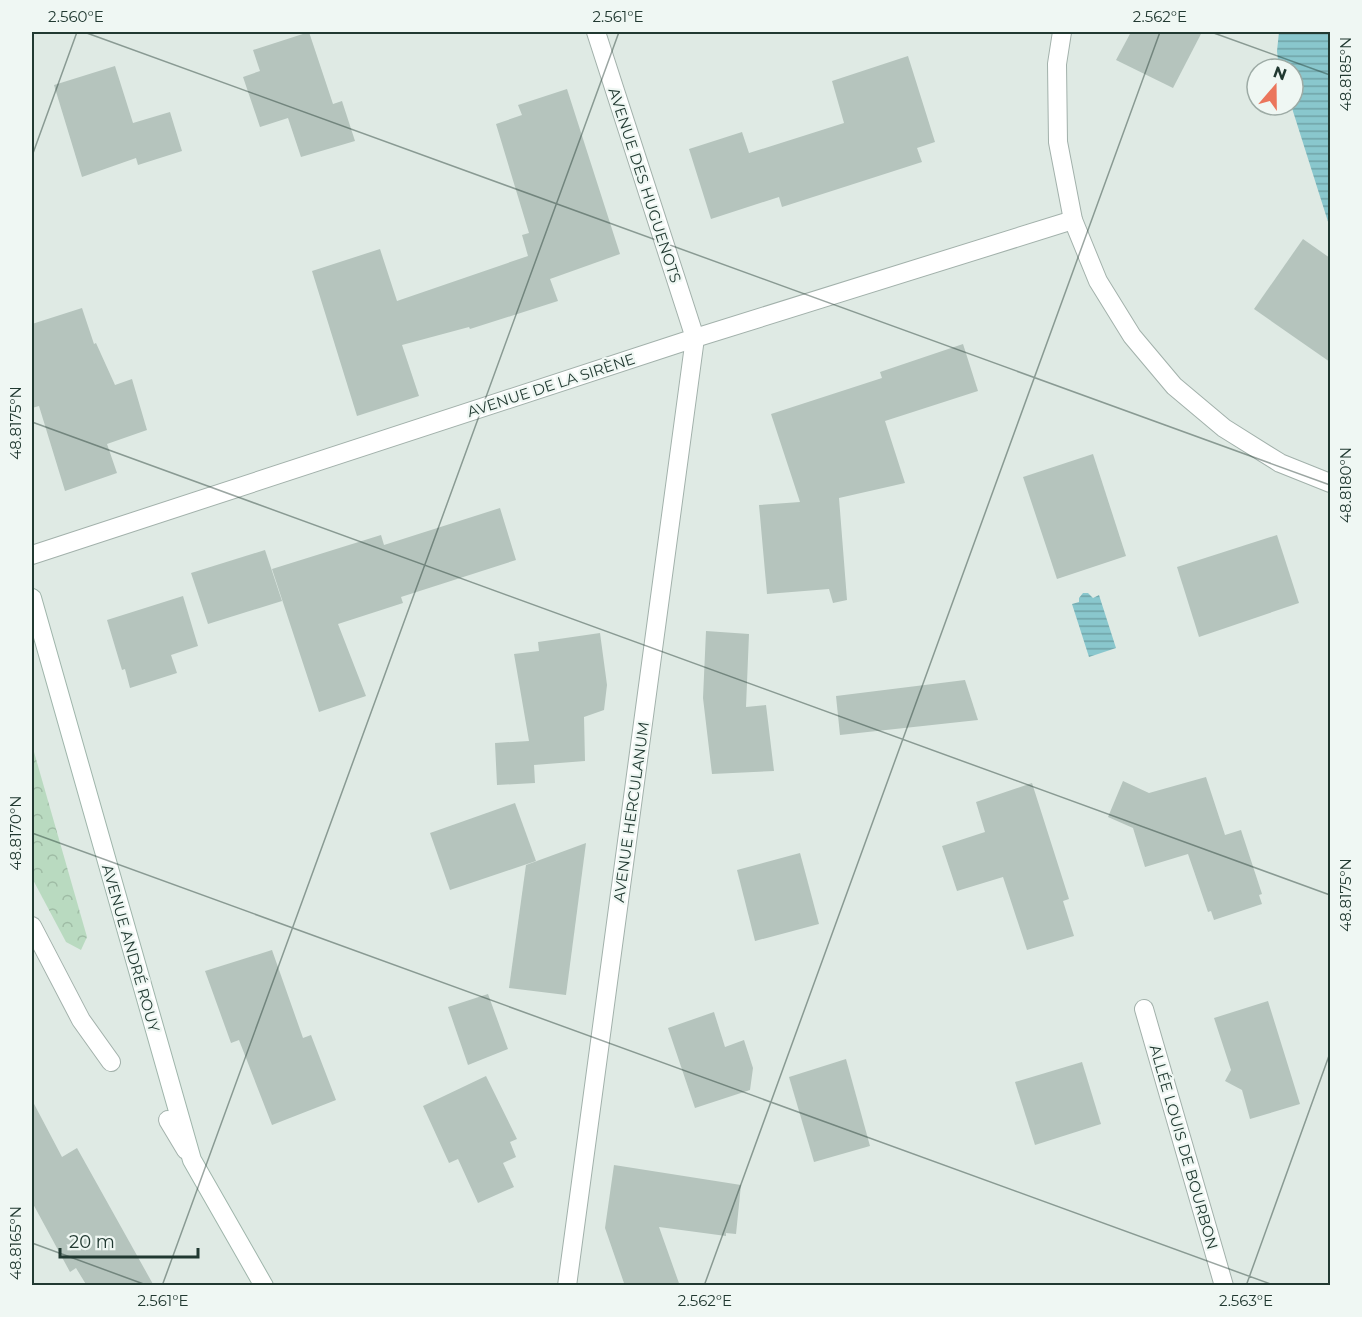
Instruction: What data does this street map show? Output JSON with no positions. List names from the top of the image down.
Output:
{
  "streets": {
    "street": [
      "AVENUE DES HUGUENOTS",
      "AVENUE DE LA SIRÈNE",
      "AVENUE HERCULANUM",
      "AVENUE ANDRÉ ROUY",
      "ALLÉE LOUIS DE BOURBON"
    ]
  },
  "crossings": [
    ["AVENUE DES HUGUENOTS", "AVENUE DE LA SIRÈNE"],
    ["AVENUE DES HUGUENOTS", "AVENUE HERCULANUM"],
    ["AVENUE DE LA SIRÈNE", "AVENUE HERCULANUM"]
  ],
  "scale_bar": "20 m",
  "north": "top",
  "coordinates": [
    "2.560°E",
    "2.561°E",
    "2.562°E",
    "48.8185°N",
    "48.8175°N",
    "48.8180°N",
    "48.8170°N",
    "48.8165°N",
    "2.563°E"
  ]
}
